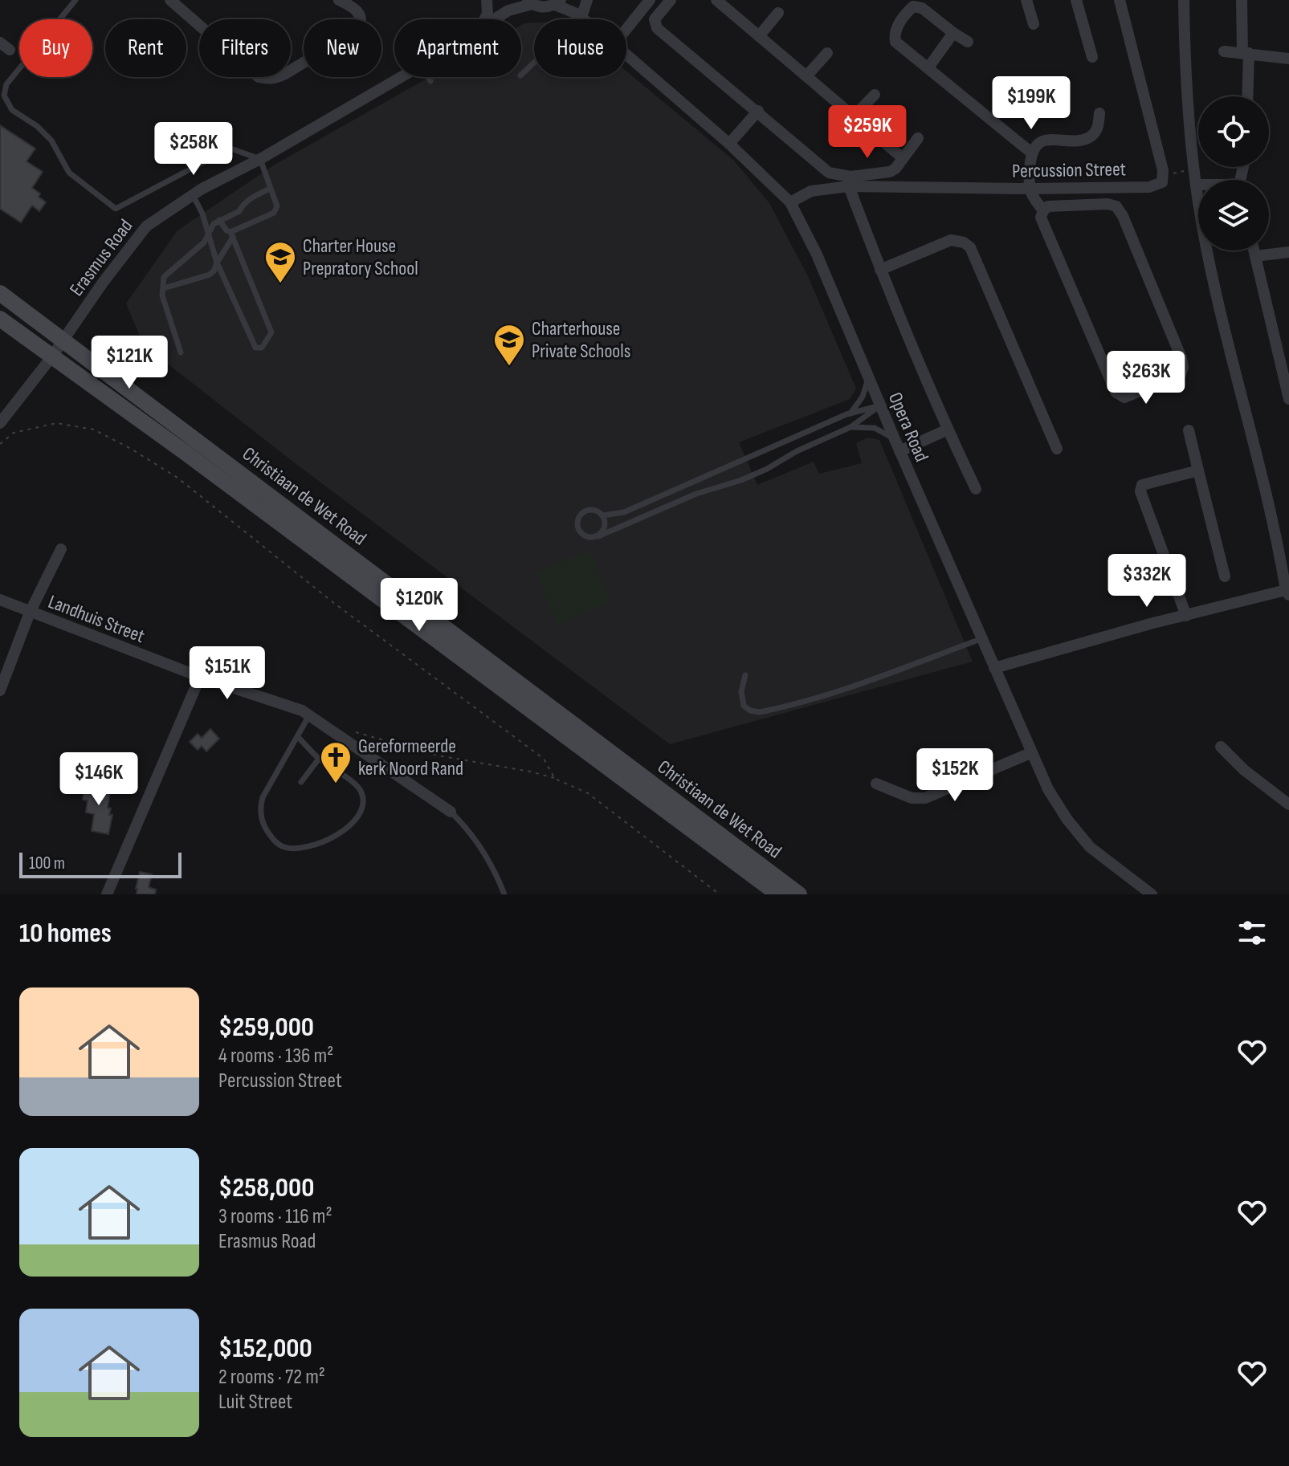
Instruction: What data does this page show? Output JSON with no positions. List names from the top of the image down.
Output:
{
  "streets": {
    "main road": ["Christiaan de Wet Road"],
    "street": [
      "Percussion Street",
      "Erasmus Road",
      "Opera Road",
      "Landhuis Street"
    ]
  },
  "crossings": [
    ["Percussion Street", "Opera Road"],
    ["Erasmus Road", "Opera Road"],
    ["Erasmus Road", "Christiaan de Wet Road"]
  ],
  "places": {
    "school or university": ["Charter House Prepratory School", "Charterhouse Private Schools"],
    "church": ["Gereformeerde kerk Noord Rand"]
  },
  "scale_bar": "100 m",
  "page": {
    "chip": [
      "Buy",
      "Rent",
      "Filters",
      "New",
      "Apartment",
      "House"
    ],
    "price": [
      "$199K",
      "$259K",
      "$258K",
      "$121K",
      "$263K",
      "$332K",
      "$120K",
      "$151K",
      "$152K",
      "$146K"
    ],
    "scale": "100 m",
    "heading": "10 homes",
    "list": [
      {
        "name": "$259,000",
        "note": "4 rooms · 136 m² · Percussion Street"
      },
      {
        "name": "$258,000",
        "note": "3 rooms · 116 m² · Erasmus Road"
      },
      {
        "name": "$152,000",
        "note": "2 rooms · 72 m² · Luit Street"
      }
    ]
  }
}
